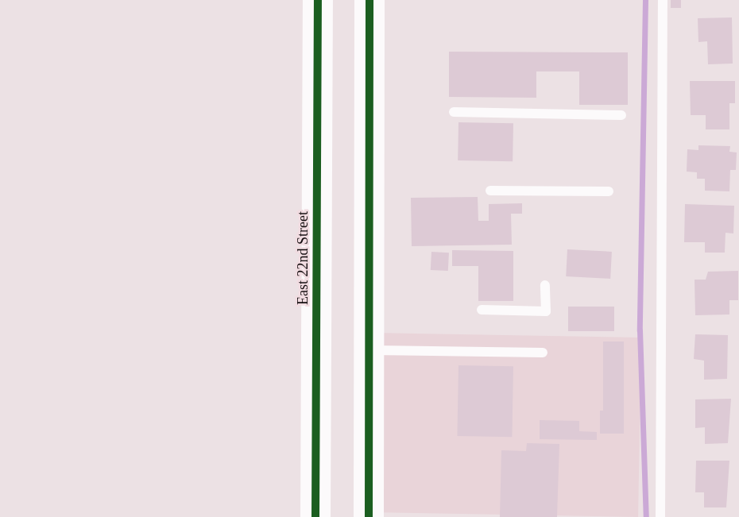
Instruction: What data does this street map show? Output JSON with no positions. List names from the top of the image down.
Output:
{
  "streets": {
    "main road": ["East 22nd Street"]
  }
}
